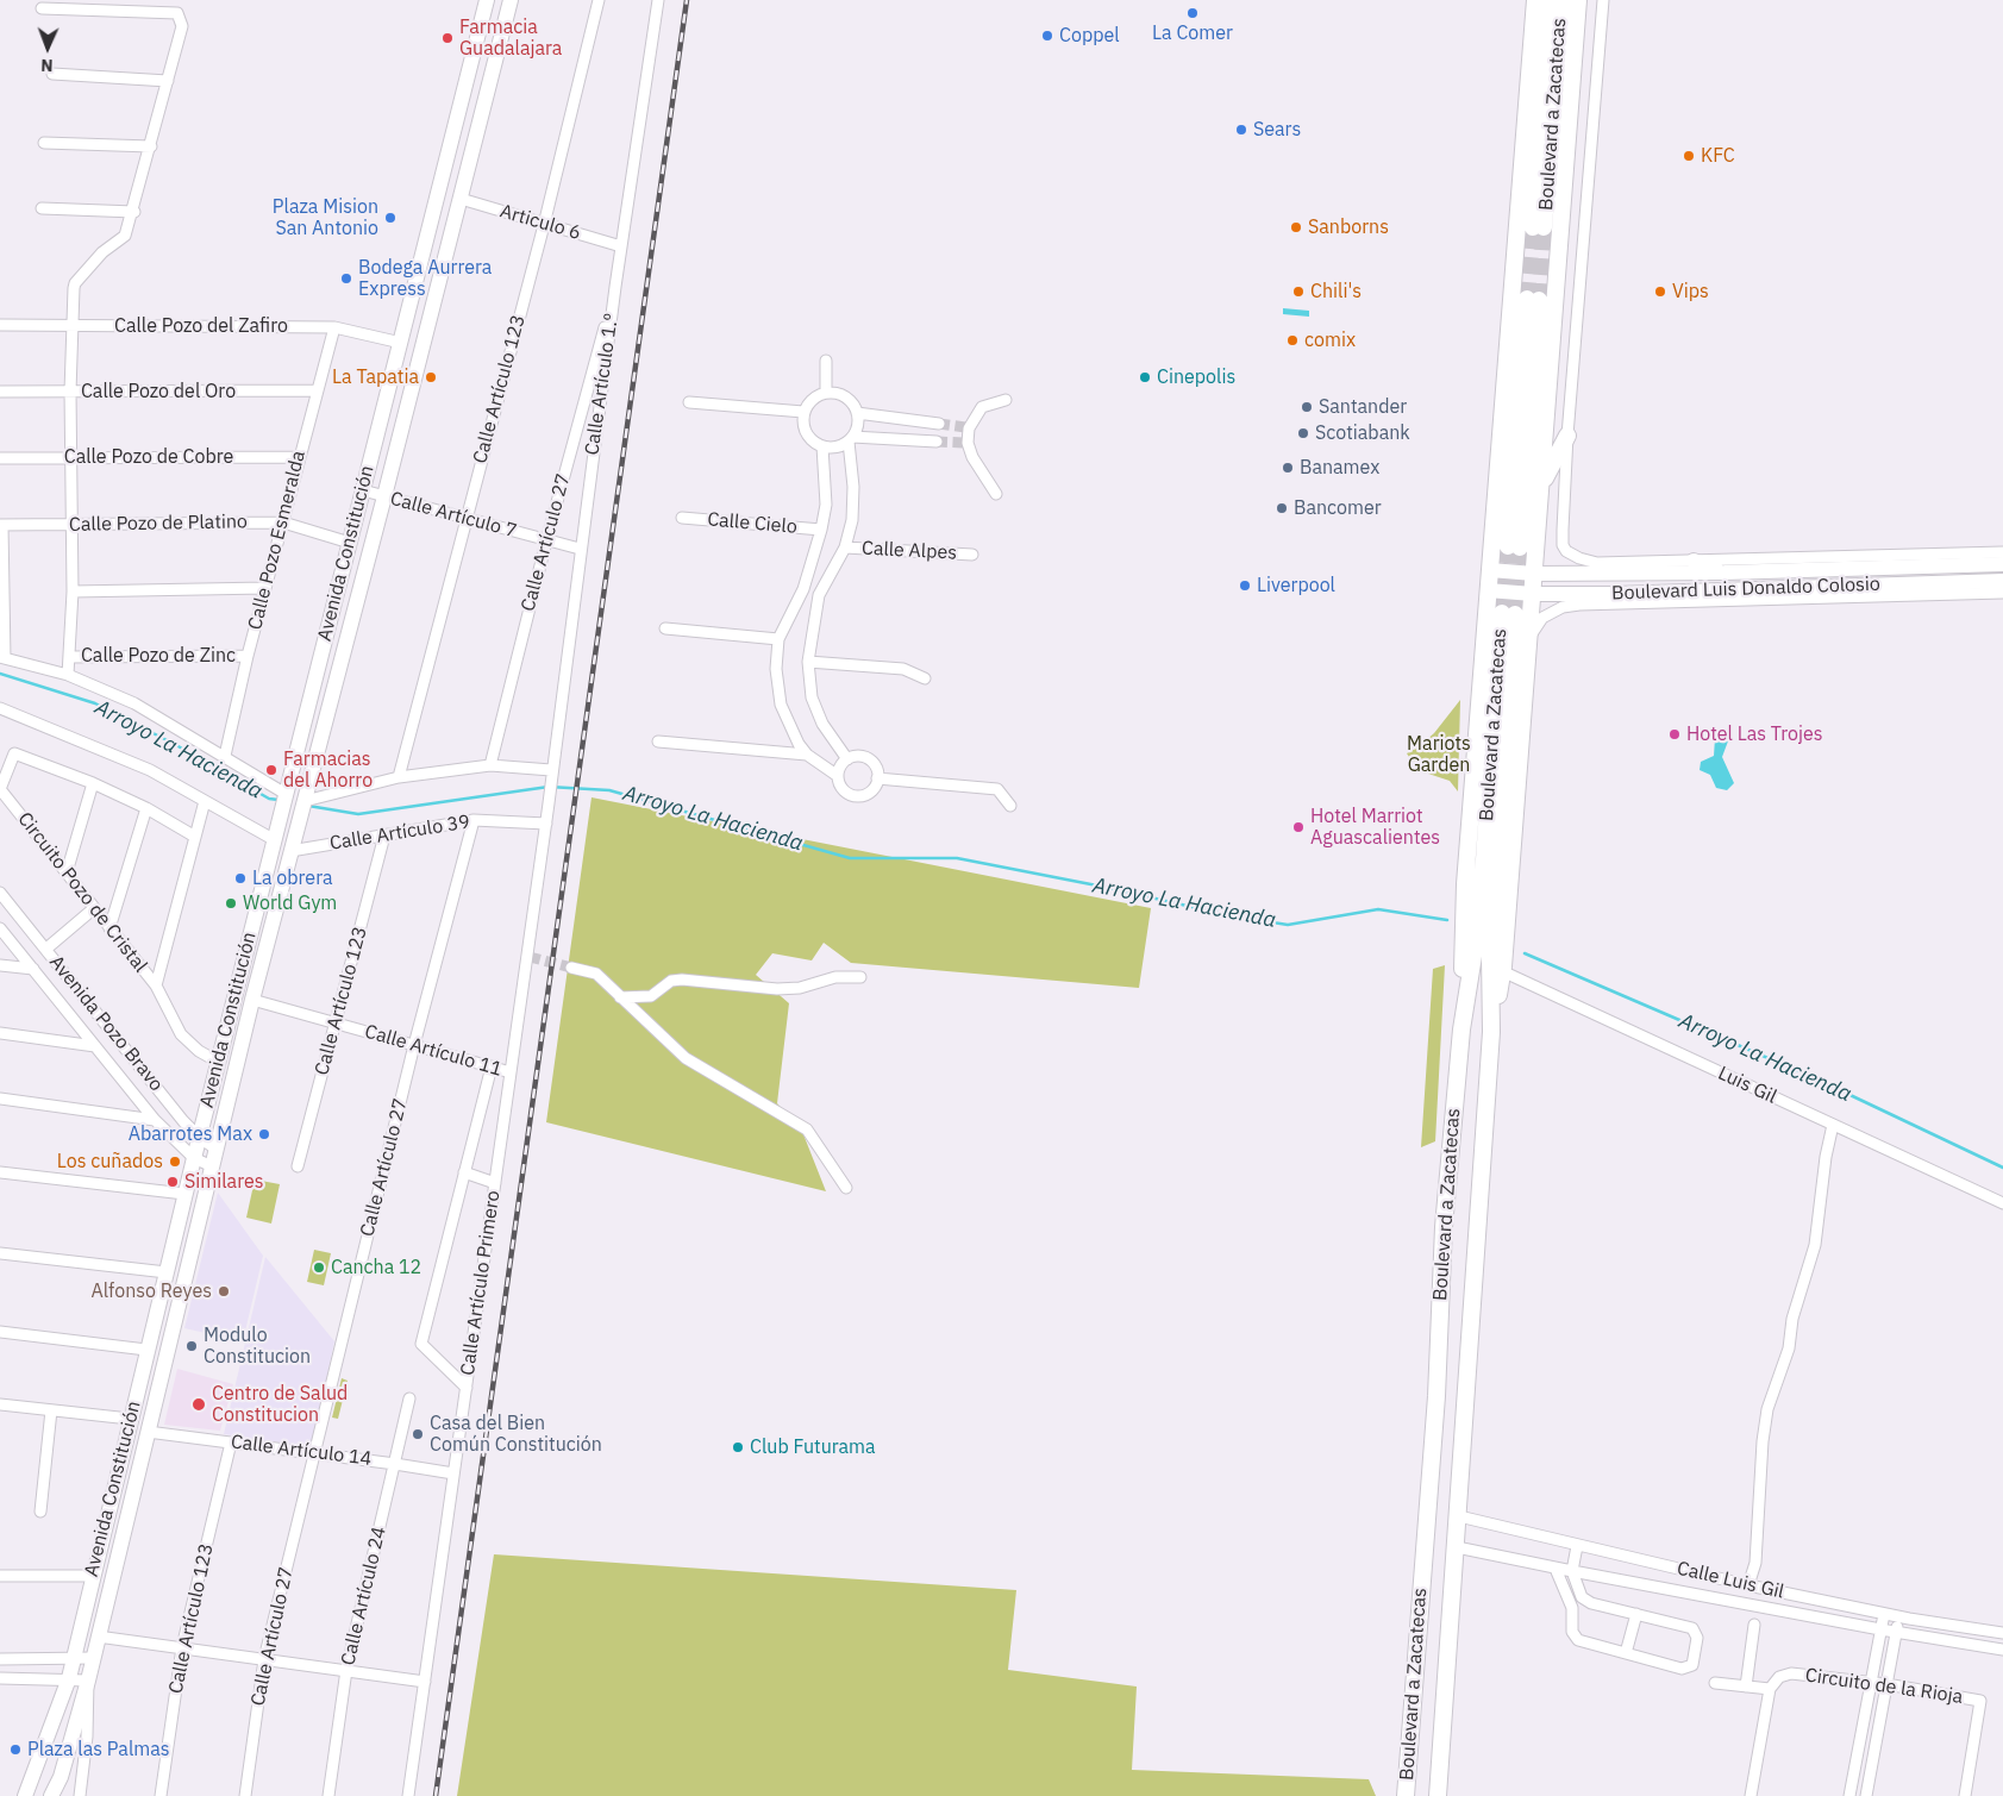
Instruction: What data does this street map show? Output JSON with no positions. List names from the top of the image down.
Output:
{
  "streets": {
    "main road": ["Boulevard a Zacatecas", "Avenida Constitución", "Boulevard Luis Donaldo Colosio"],
    "street": [
      "Articulo 6",
      "Calle Pozo del Zafiro",
      "Calle Artículo 1.º",
      "Calle Artículo 123",
      "Calle Pozo del Oro",
      "Calle Pozo de Cobre",
      "Calle Artículo 7",
      "Calle Pozo de Platino",
      "Calle Cielo",
      "Calle Pozo Esmeralda",
      "Calle Artículo 27",
      "Calle Alpes",
      "Calle Pozo de Zinc",
      "Calle Artículo 39",
      "Circuito Pozo de Cristal",
      "Avenida Pozo Bravo",
      "Calle Artículo 11",
      "Luis Gil",
      "Calle Artículo Primero",
      "Calle Artículo 14",
      "Calle Luis Gil",
      "Calle Artículo 24",
      "Circuito de la Rioja"
    ]
  },
  "crossings": [
    ["Boulevard a Zacatecas", "Luis Gil"],
    ["Boulevard a Zacatecas", "Calle Luis Gil"],
    ["Articulo 6", "Calle Artículo 1.º"],
    ["Articulo 6", "Calle Artículo 123"],
    ["Articulo 6", "Avenida Constitución"],
    ["Calle Pozo del Zafiro", "Calle Pozo Esmeralda"],
    ["Calle Pozo del Zafiro", "Avenida Constitución"],
    ["Calle Artículo 1.º", "Calle Artículo 7"],
    ["Calle Artículo 1.º", "Calle Artículo 27"],
    ["Calle Artículo 1.º", "Calle Artículo Primero"],
    ["Calle Artículo 123", "Calle Artículo 7"],
    ["Calle Artículo 123", "Calle Artículo 39"],
    ["Calle Artículo 123", "Calle Artículo 11"],
    ["Calle Artículo 123", "Calle Artículo 14"],
    ["Calle Pozo del Oro", "Calle Pozo Esmeralda"],
    ["Calle Pozo de Cobre", "Calle Pozo Esmeralda"],
    ["Calle Artículo 7", "Calle Artículo 27"],
    ["Calle Artículo 7", "Avenida Constitución"],
    ["Calle Pozo de Platino", "Calle Pozo Esmeralda"],
    ["Calle Pozo de Platino", "Avenida Constitución"],
    ["Calle Pozo Esmeralda", "Calle Pozo de Zinc"],
    ["Calle Artículo 27", "Calle Artículo 39"],
    ["Calle Artículo 27", "Calle Artículo 11"],
    ["Calle Artículo 27", "Calle Artículo 14"],
    ["Avenida Constitución", "Calle Artículo 39"],
    ["Avenida Constitución", "Circuito Pozo de Cristal"],
    ["Avenida Constitución", "Avenida Pozo Bravo"],
    ["Avenida Constitución", "Calle Artículo 11"],
    ["Avenida Constitución", "Calle Artículo 14"],
    ["Calle Artículo 39", "Calle Artículo Primero"],
    ["Calle Artículo 11", "Calle Artículo Primero"],
    ["Calle Artículo Primero", "Calle Artículo 14"],
    ["Calle Artículo 14", "Calle Artículo 24"]
  ],
  "water": ["Arroyo La Hacienda"],
  "parks": ["Mariots Garden"],
  "places": [
    "La Comer",
    "Coppel",
    "Farmacia Guadalajara",
    "Sears",
    "KFC",
    "Plaza Mision San Antonio",
    "Sanborns",
    "Bodega Aurrera Express",
    "Chili's",
    "Vips",
    "comix",
    "La Tapatia",
    "Cinepolis",
    "Santander",
    "Scotiabank",
    "Banamex",
    "Bancomer",
    "Liverpool",
    "Hotel Las Trojes",
    "Farmacias del Ahorro",
    "Hotel Marriot Aguascalientes",
    "La obrera",
    "World Gym",
    "Abarrotes Max",
    "Los cuñados",
    "Similares",
    "Cancha 12",
    "Alfonso Reyes",
    "Modulo Constitucion",
    "Centro de Salud Constitucion",
    "Casa del Bien Común Constitución",
    "Club Futurama",
    "Plaza las Palmas"
  ],
  "north": "bottom"
}
